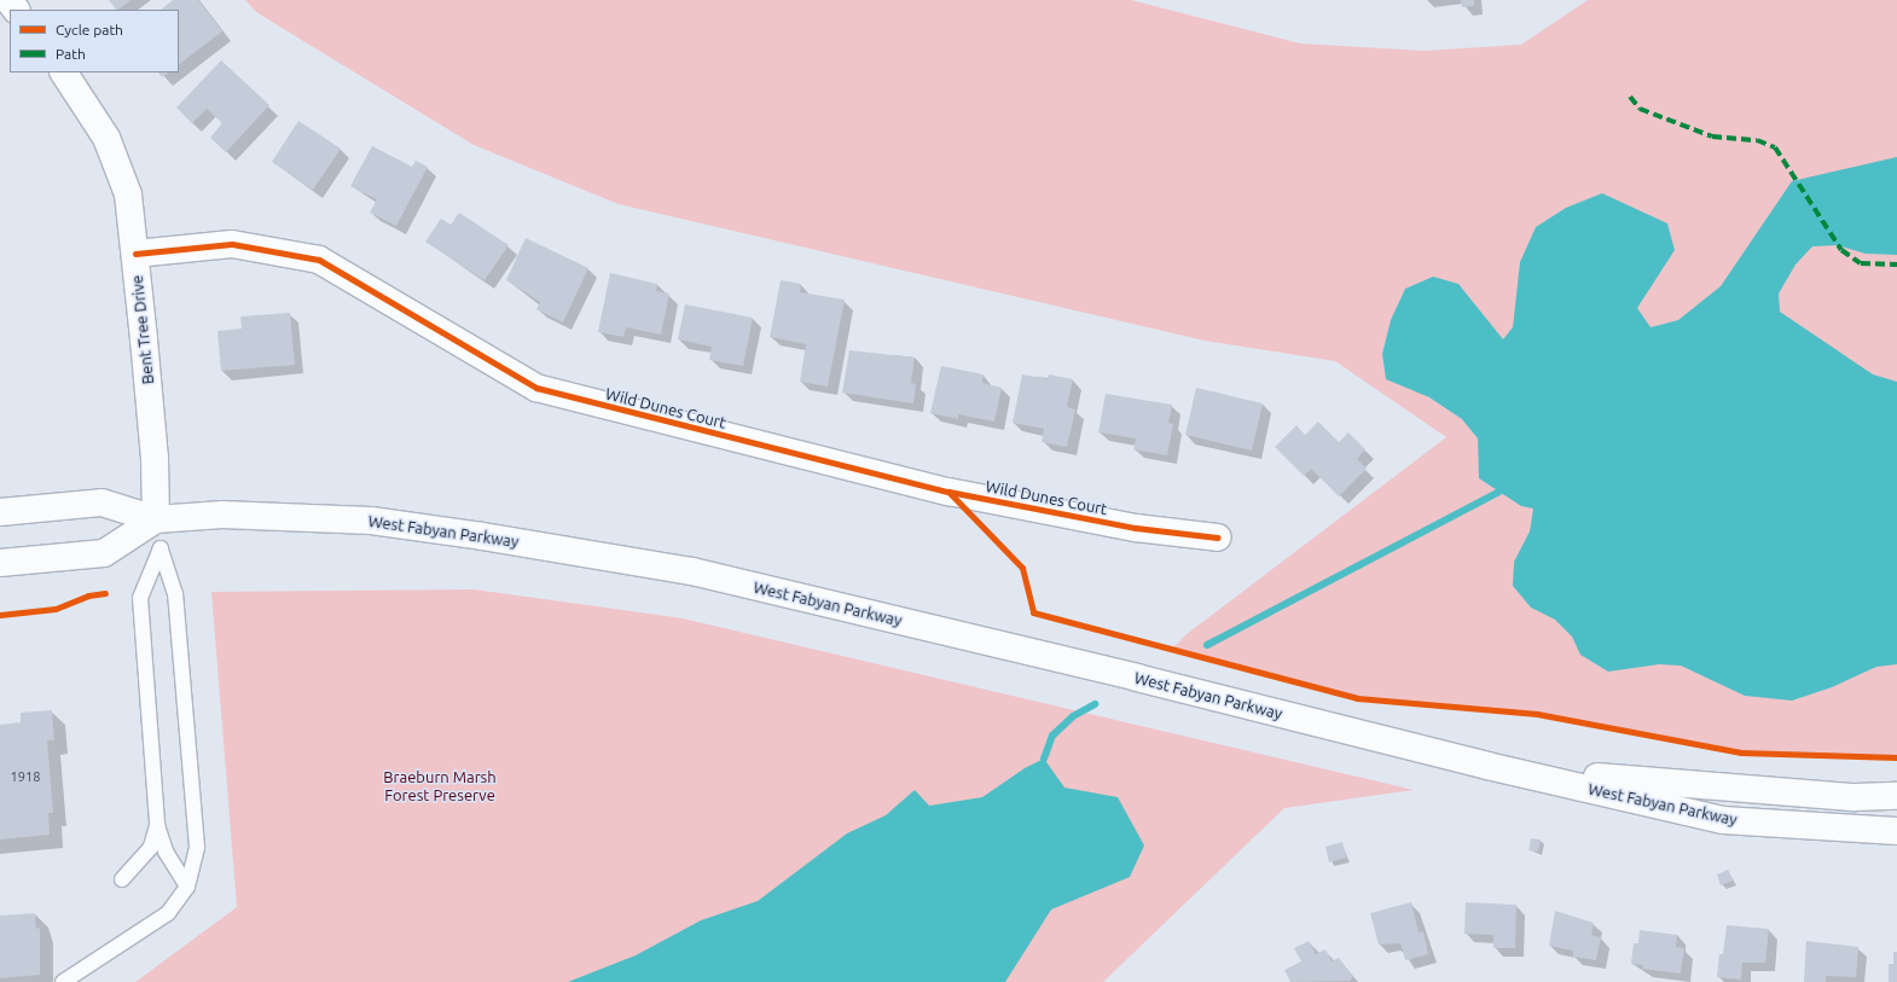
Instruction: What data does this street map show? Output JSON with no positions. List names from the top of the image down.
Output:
{
  "streets": {
    "main road": ["Bent Tree Drive", "Wild Dunes Court", "West Fabyan Parkway"]
  },
  "crossings": [
    ["Bent Tree Drive", "Wild Dunes Court"],
    ["Bent Tree Drive", "West Fabyan Parkway"]
  ],
  "parks": ["Braeburn Marsh Forest Preserve"],
  "house_numbers": ["1918"],
  "legend": ["Cycle path", "Path"]
}
